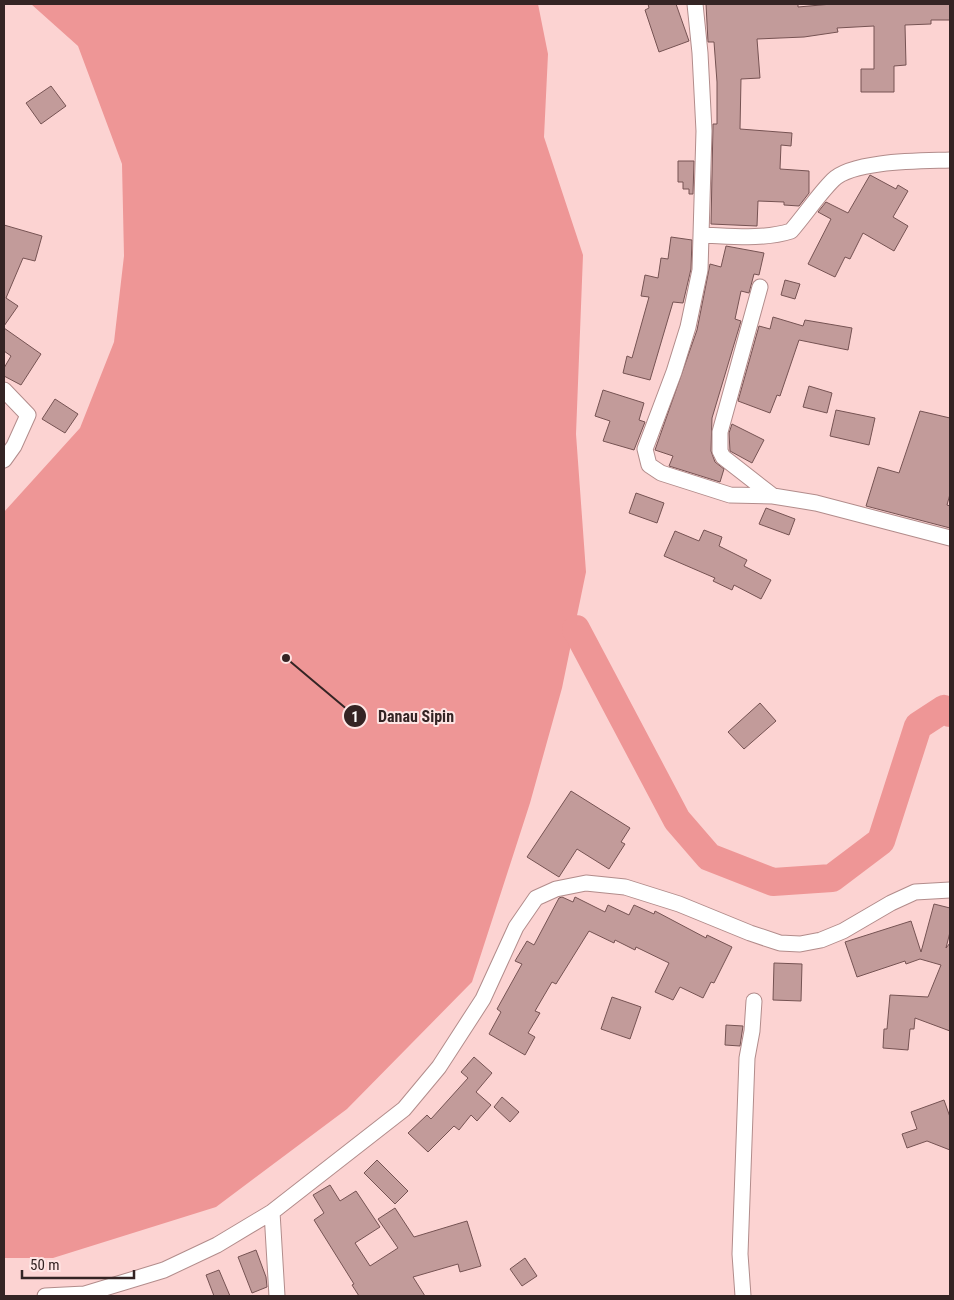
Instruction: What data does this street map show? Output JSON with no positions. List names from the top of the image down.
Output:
{
  "places": ["Danau Sipin"],
  "scale_bar": "50 m"
}
